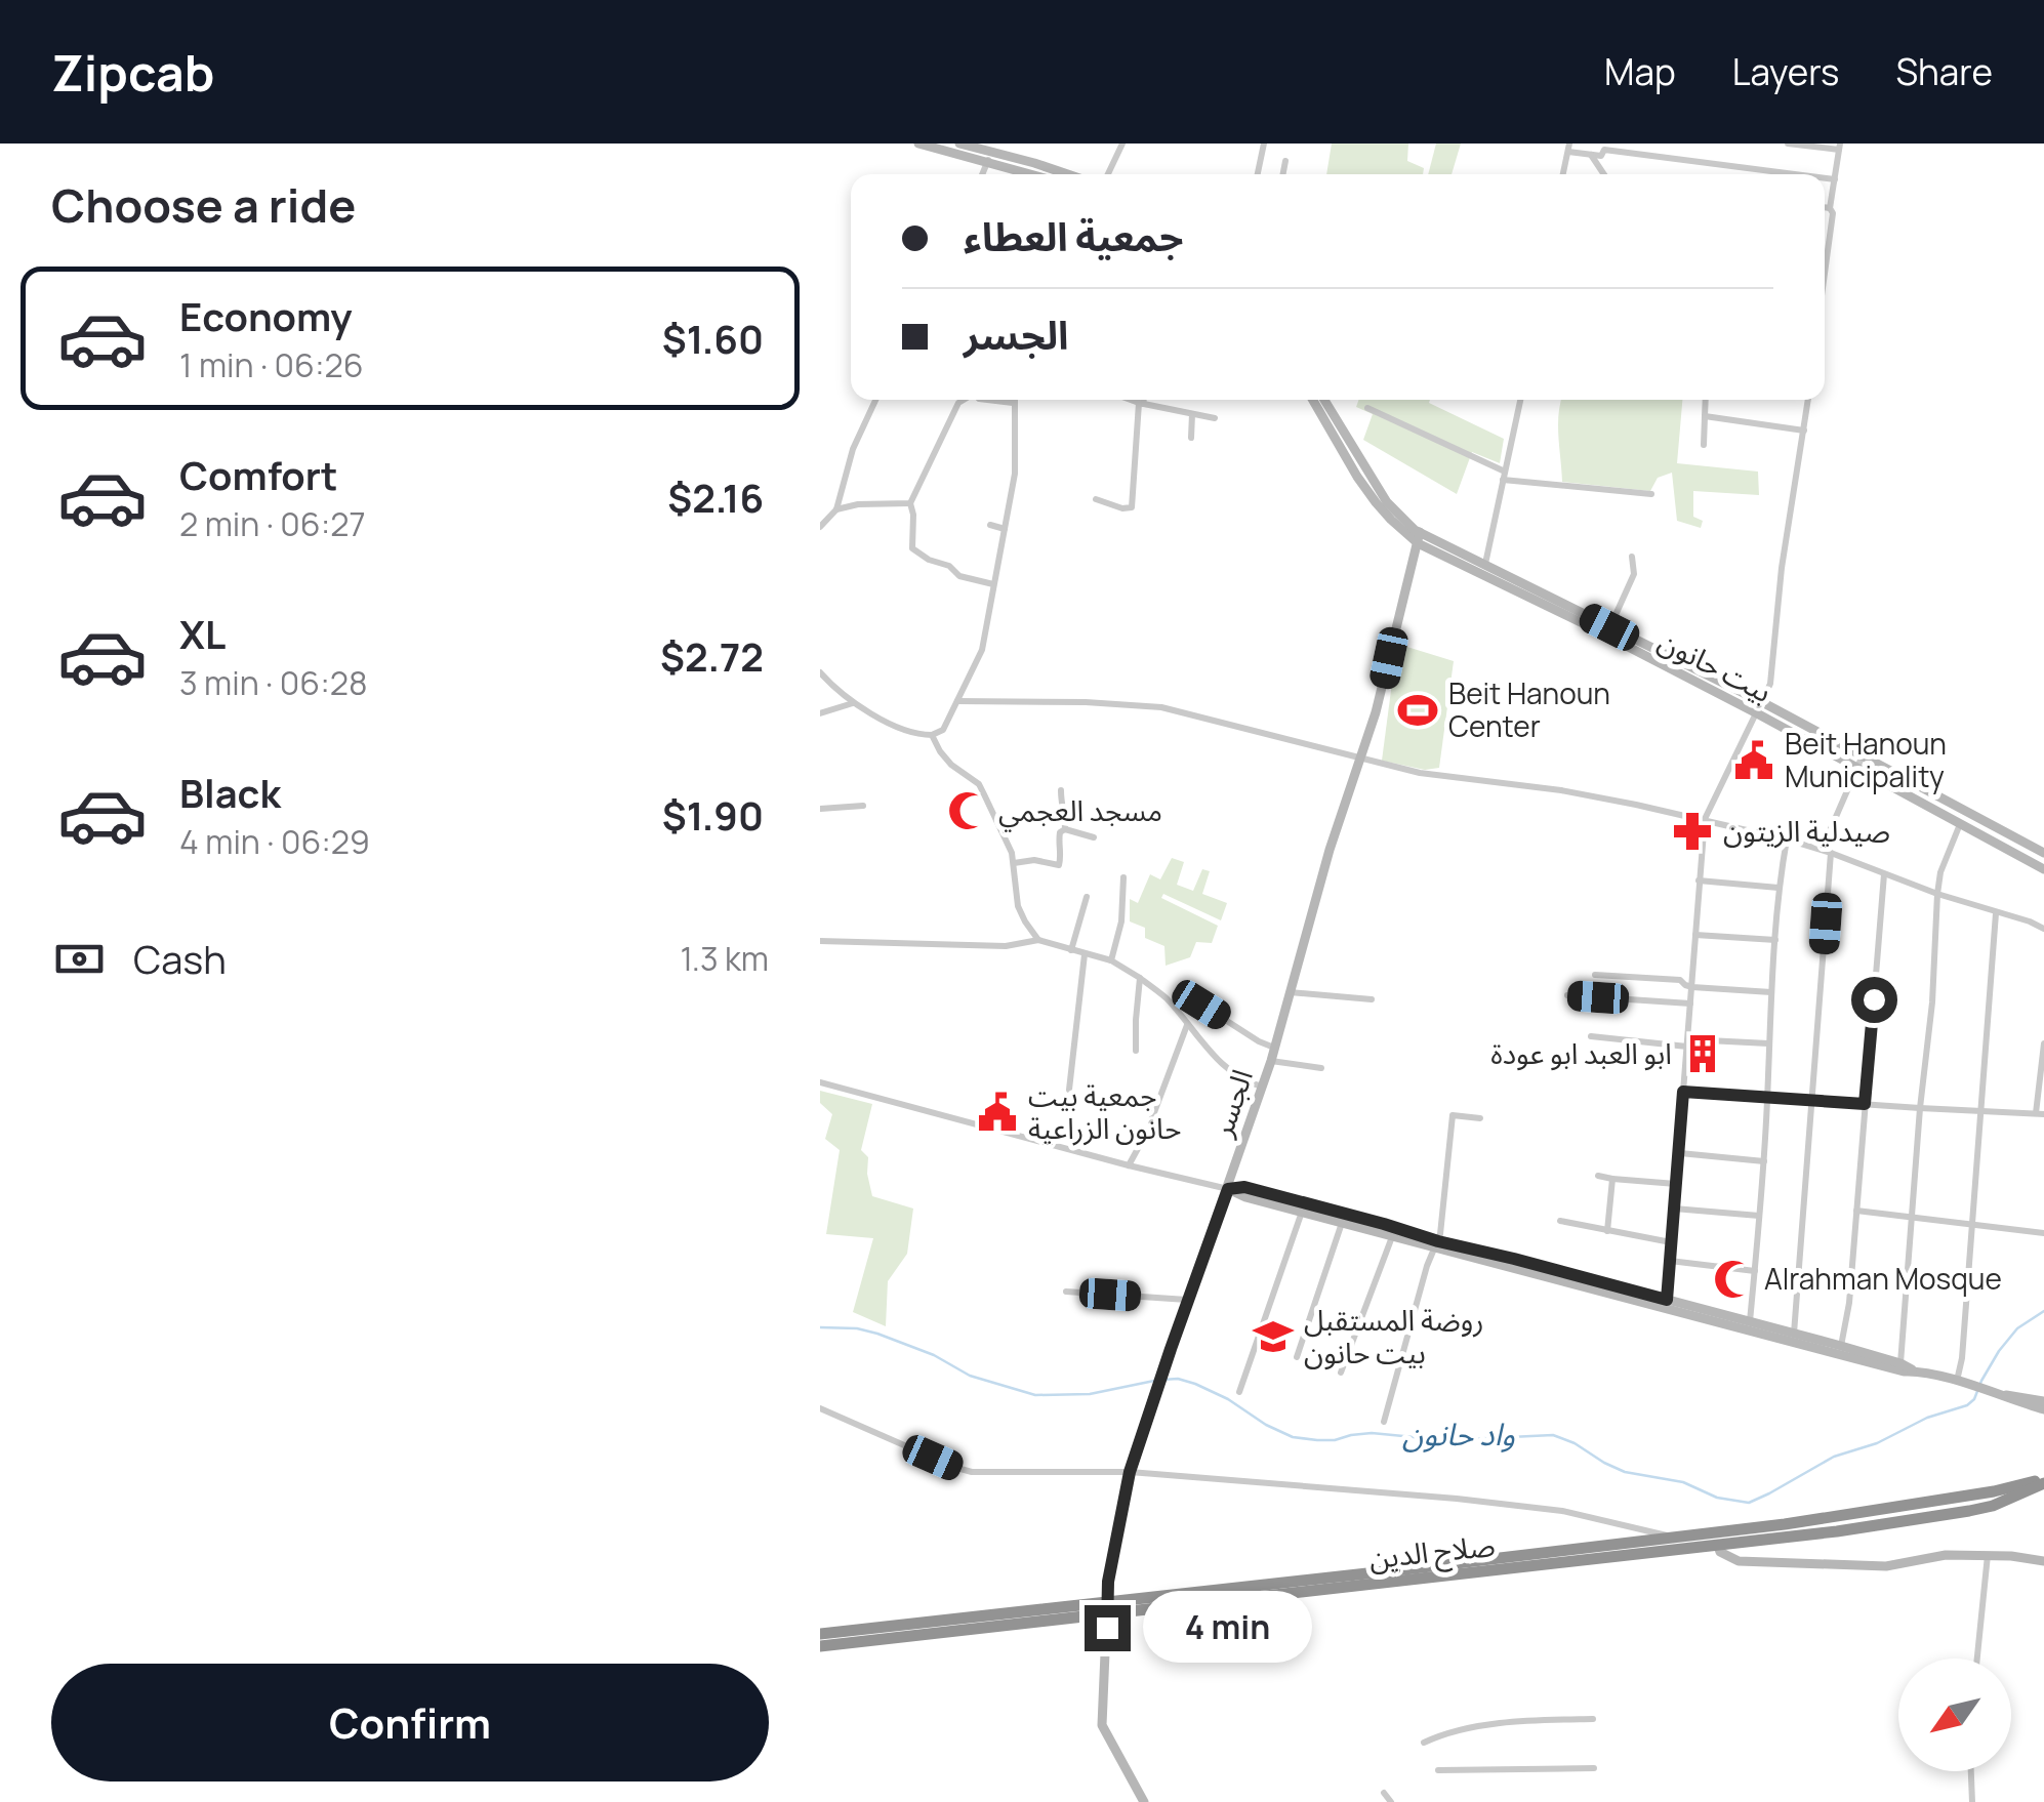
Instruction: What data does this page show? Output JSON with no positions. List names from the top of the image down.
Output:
{
  "streets": {
    "highway": ["صلاح الدين"],
    "street": ["بيت حانون", "الجسر"]
  },
  "crossings": [
    ["بيت حانون", "الجسر"],
    ["الجسر", "صلاح الدين"]
  ],
  "water": ["واد حانون"],
  "places": {
    "sports": ["Beit Hanoun Center"],
    "public building": ["Beit Hanoun Municipality", "جمعية بيت حانون الزراعية"],
    "mosque": ["مسجد العجمي", "Alrahman Mosque"],
    "pharmacy": ["صيدلية الزيتون"],
    "building": ["ابو العبد ابو عودة"],
    "school or university": ["روضة المستقبل بيت حانون"]
  },
  "north": "bottom left",
  "page": {
    "header": "Zipcab",
    "nav": ["Map", "Layers", "Share"],
    "heading": "Choose a ride",
    "banner": ["جمعية العطاء", "الجسر"],
    "list": [
      {
        "name": "Economy",
        "note": "1 min · 06:26",
        "value": "$1.60"
      },
      {
        "name": "Comfort",
        "note": "2 min · 06:27",
        "value": "$2.16"
      },
      {
        "name": "XL",
        "note": "3 min · 06:28",
        "value": "$2.72"
      },
      {
        "name": "Black",
        "note": "4 min · 06:29",
        "value": "$1.90"
      }
    ],
    "pay": ["Cash", "1.3 km"],
    "bubble": "4 min",
    "buttons": "Confirm"
  }
}
